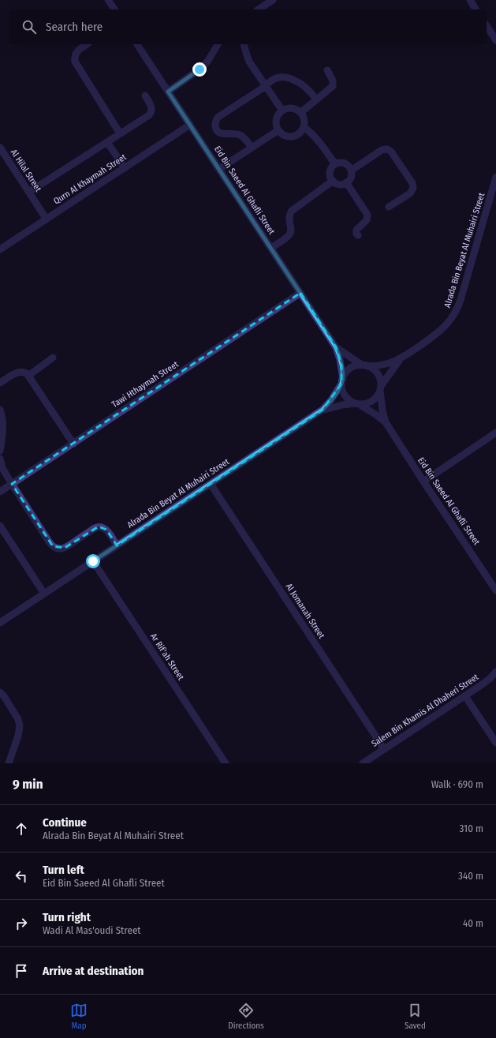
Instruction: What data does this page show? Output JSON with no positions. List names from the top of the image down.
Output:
{
  "streets": {
    "street": [
      "Al Hilal Street",
      "Qurn Al Khaymah Street",
      "Eid Bin Saeed Al Ghafli Street",
      "Alrada Bin Beyat Al Muhairi Street",
      "Tawi Hthaymah Street",
      "Al Jomanah Street",
      "Ar Rif'ah Street",
      "Salem Bin Khamis Al Dhaheri Street"
    ]
  },
  "crossings": [
    ["Al Hilal Street", "Qurn Al Khaymah Street"],
    ["Qurn Al Khaymah Street", "Eid Bin Saeed Al Ghafli Street"],
    ["Eid Bin Saeed Al Ghafli Street", "Alrada Bin Beyat Al Muhairi Street"],
    ["Eid Bin Saeed Al Ghafli Street", "Tawi Hthaymah Street"],
    ["Alrada Bin Beyat Al Muhairi Street", "Al Jomanah Street"],
    ["Alrada Bin Beyat Al Muhairi Street", "Ar Rif'ah Street"],
    ["Al Jomanah Street", "Salem Bin Khamis Al Dhaheri Street"]
  ],
  "page": {
    "search": "Search here",
    "heading": ["9 min", "Walk · 690 m"],
    "list": [
      ["Continue", "Alrada Bin Beyat Al Muhairi Street", "310 m"],
      ["Turn left", "Eid Bin Saeed Al Ghafli Street", "340 m"],
      ["Turn right", "Wadi Al Mas'oudi Street", "40 m"],
      "Arrive at destination"
    ],
    "nav": ["Map", "Directions", "Saved"]
  }
}
